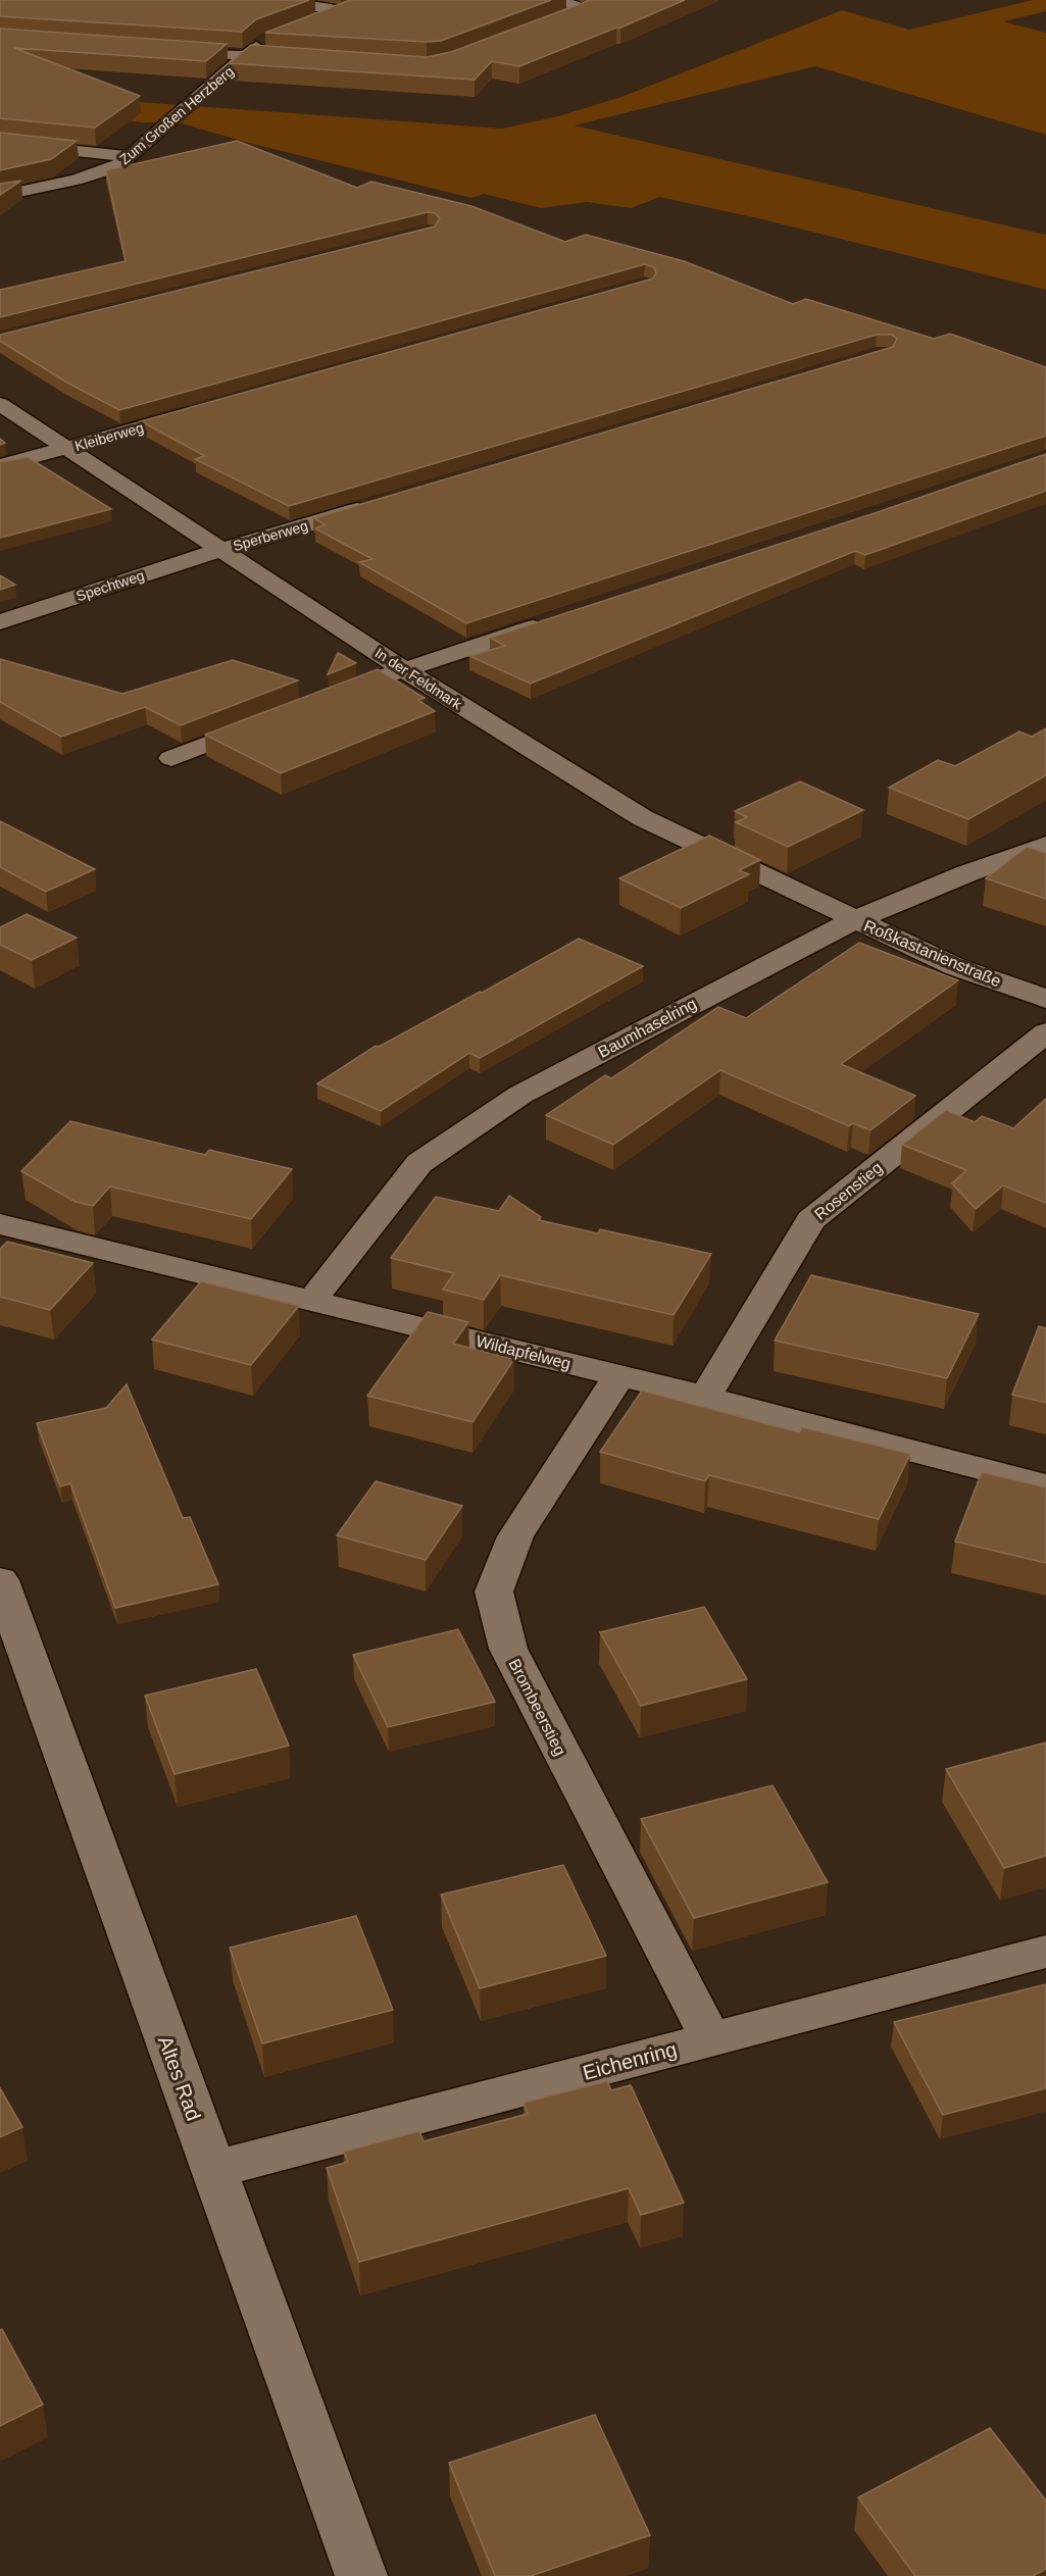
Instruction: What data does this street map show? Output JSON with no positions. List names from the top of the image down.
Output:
{
  "streets": {
    "street": [
      "Zum Großen Herzberg",
      "Kleiberweg",
      "Sperberweg",
      "Spechtweg",
      "In der Feldmark",
      "Roßkastanienstraße",
      "Baumhaselring",
      "Rosenstieg",
      "Wildapfelweg",
      "Brombeerstieg",
      "Eichenring",
      "Altes Rad"
    ]
  },
  "crossings": [
    ["Kleiberweg", "In der Feldmark"],
    ["Sperberweg", "Spechtweg"],
    ["Sperberweg", "In der Feldmark"],
    ["Spechtweg", "In der Feldmark"],
    ["In der Feldmark", "Roßkastanienstraße"],
    ["In der Feldmark", "Baumhaselring"],
    ["Roßkastanienstraße", "Baumhaselring"],
    ["Baumhaselring", "Wildapfelweg"],
    ["Rosenstieg", "Wildapfelweg"],
    ["Wildapfelweg", "Brombeerstieg"],
    ["Brombeerstieg", "Eichenring"],
    ["Eichenring", "Altes Rad"]
  ]
}
